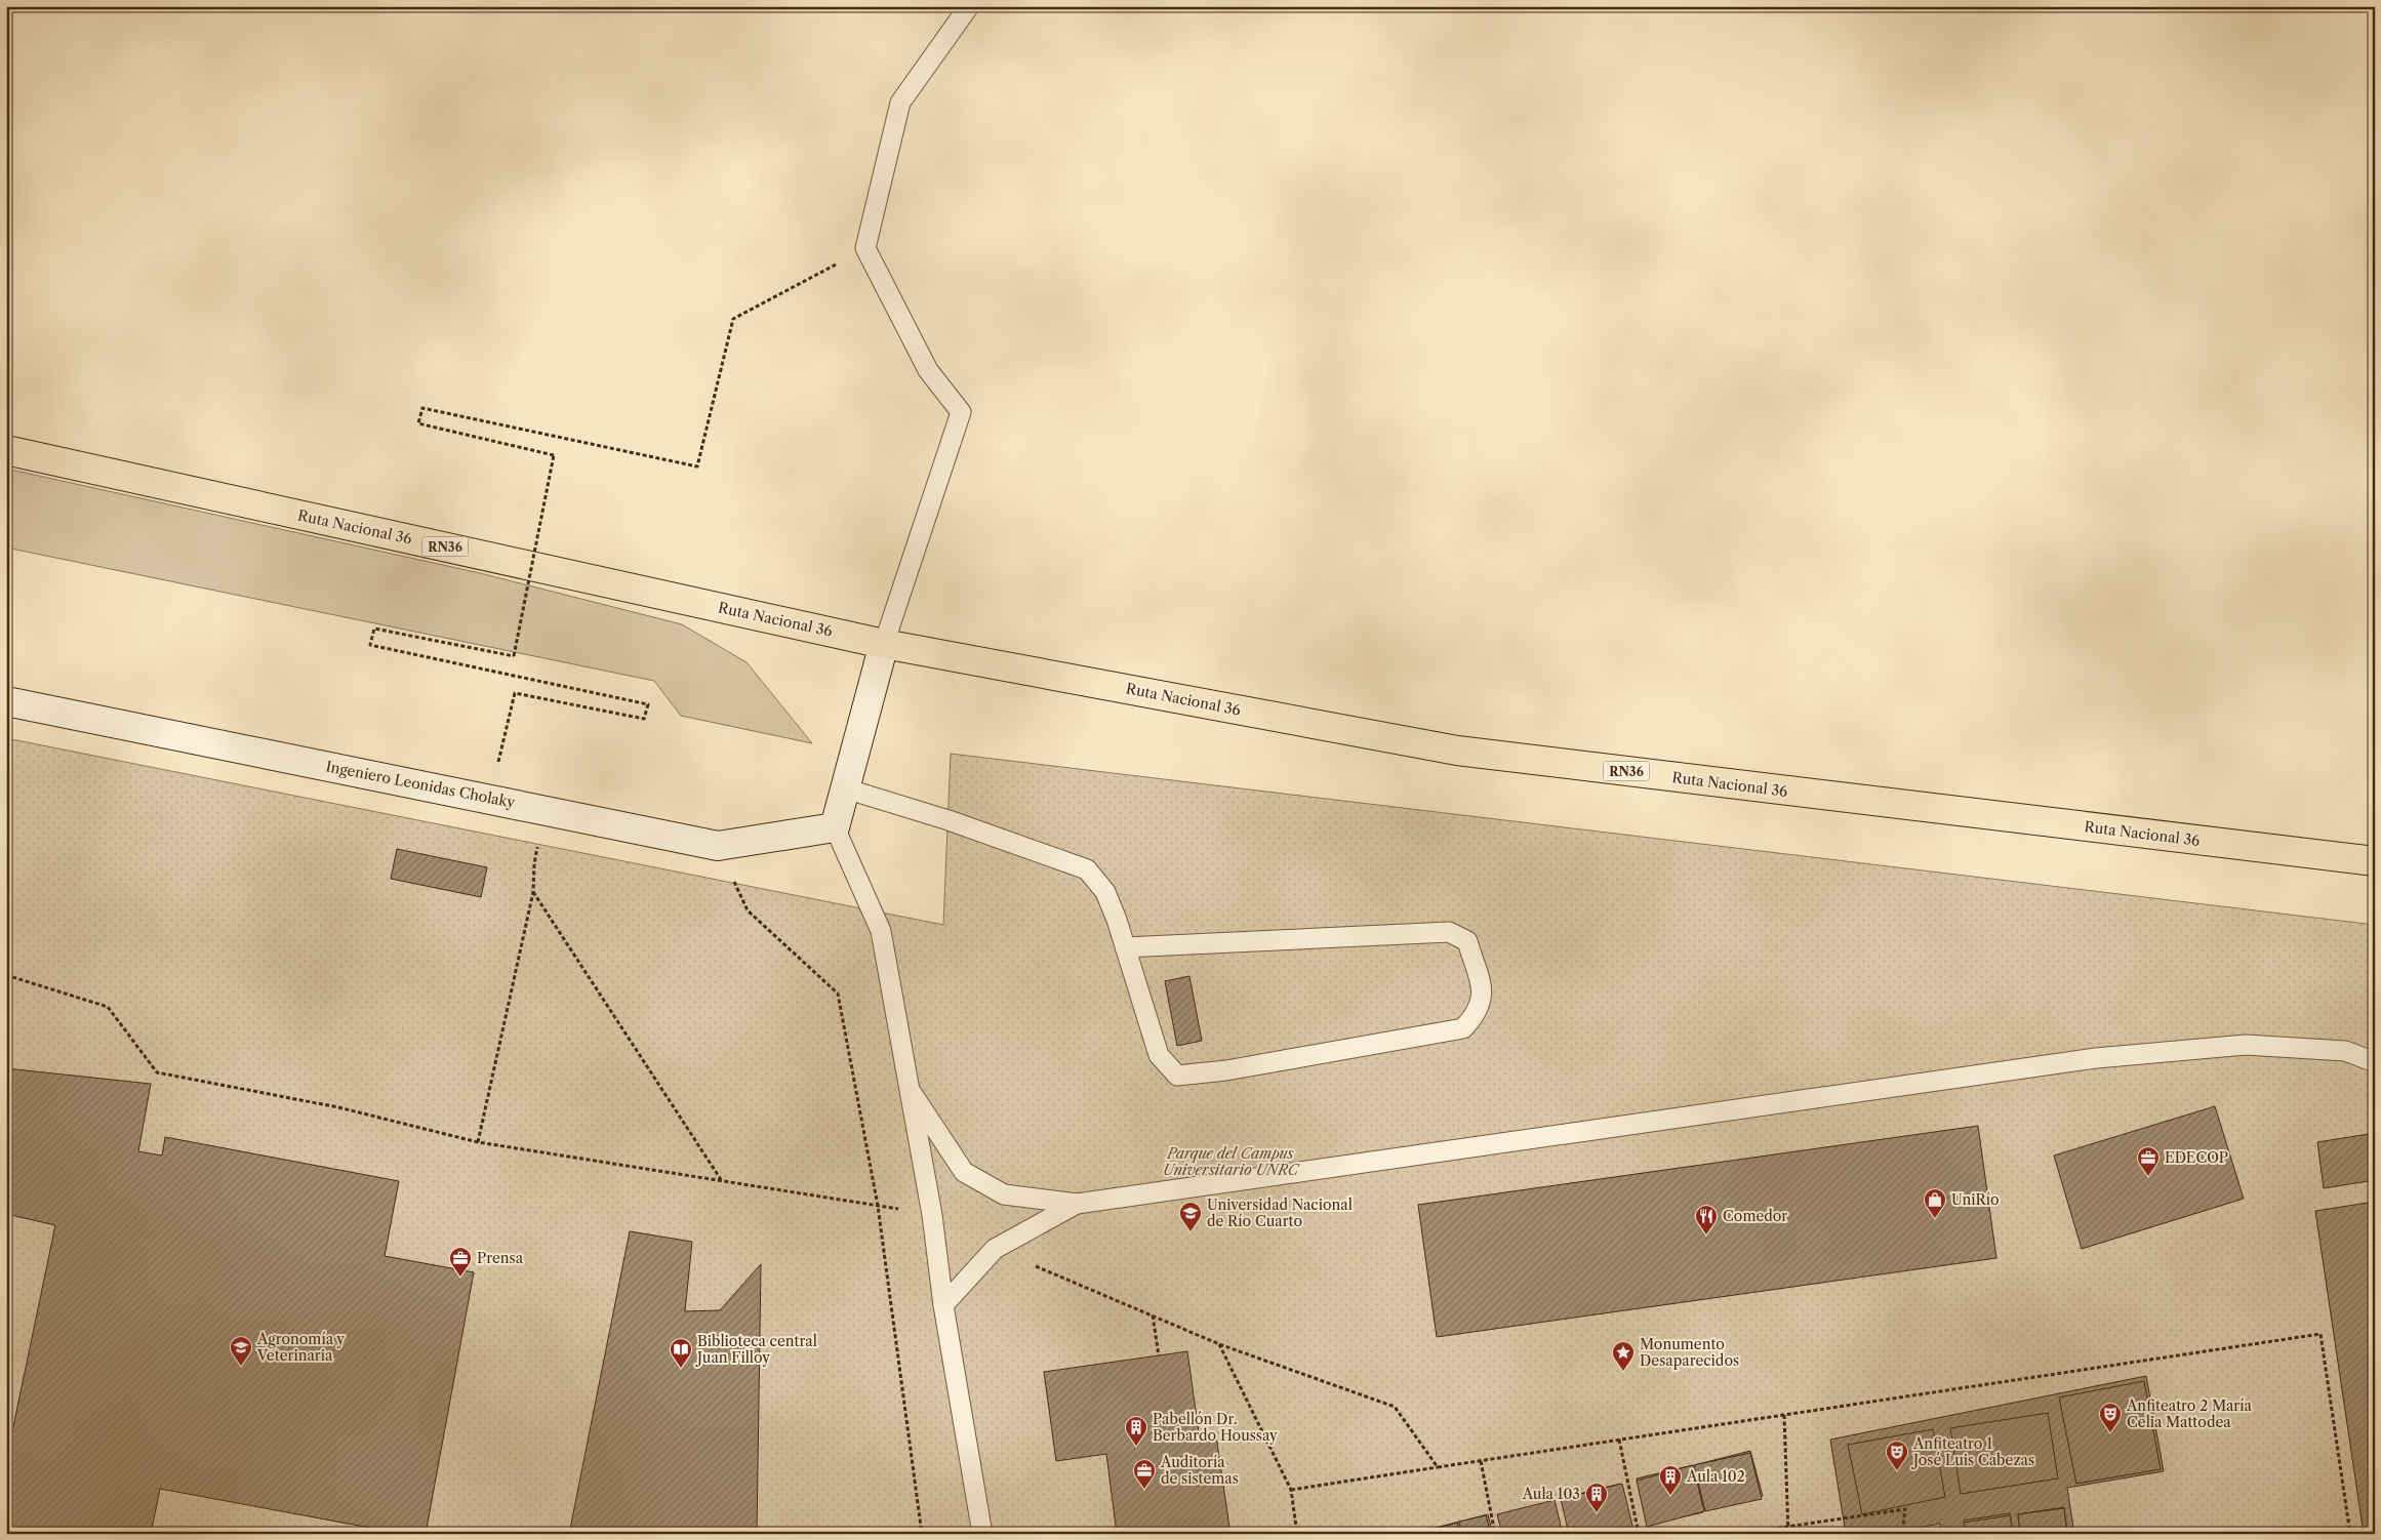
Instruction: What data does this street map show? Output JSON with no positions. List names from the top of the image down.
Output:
{
  "streets": {
    "highway": ["Ruta Nacional 36", "RN36"],
    "main road": ["Ingeniero Leonidas Cholaky"]
  },
  "parks": ["Parque del Campus Universitario UNRC"],
  "places": {
    "office": ["EDECOP", "Prensa", "Auditoría de sistemas"],
    "shop": ["UniRío"],
    "school or university": ["Universidad Nacional de Río Cuarto", "Agronomía y Veterinaria"],
    "restaurant": ["Comedor"],
    "library": ["Biblioteca central Juan Filloy"],
    "place": ["Monumento Desaparecidos"],
    "theatre": ["Anfiteatro 2 María Celia Mattodea", "Anfiteatro 1 José Luis Cabezas"],
    "building": ["Pabellón Dr. Berbardo Houssay", "Aula 102", "Aula 103"]
  }
}
